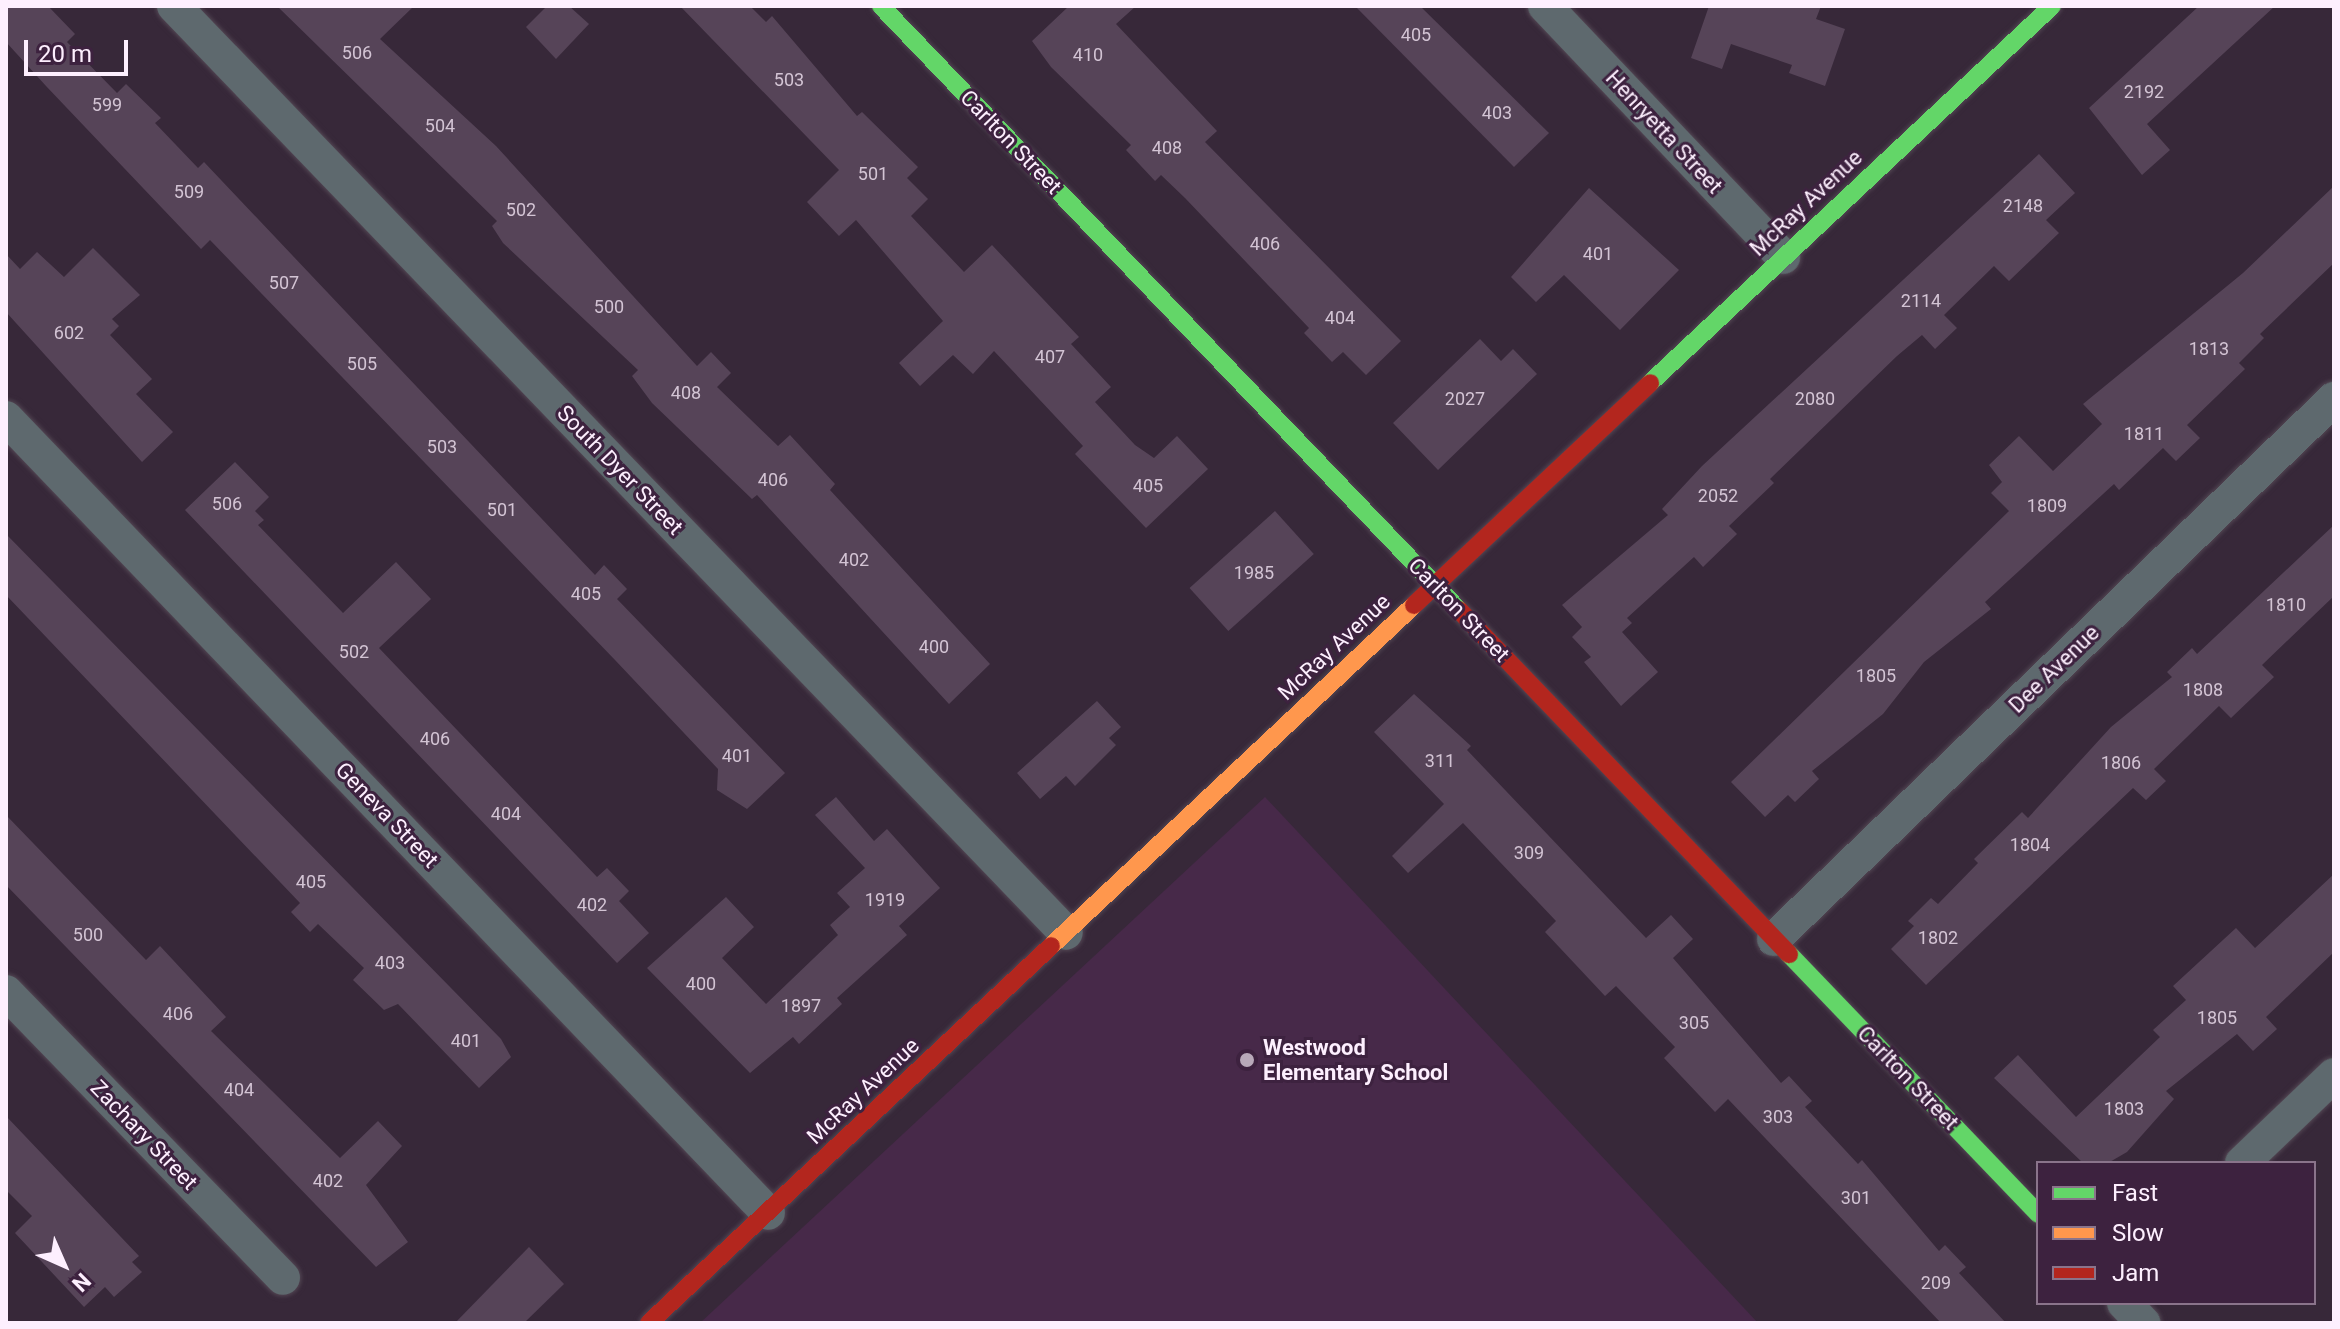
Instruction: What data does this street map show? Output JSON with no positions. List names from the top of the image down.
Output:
{
  "streets": {
    "street": [
      "Henryetta Street",
      "Carlton Street",
      "McRay Avenue",
      "South Dyer Street",
      "Dee Avenue",
      "Geneva Street",
      "Zachary Street"
    ]
  },
  "crossings": [
    ["Henryetta Street", "McRay Avenue"],
    ["Carlton Street", "McRay Avenue"],
    ["Carlton Street", "Dee Avenue"],
    ["McRay Avenue", "South Dyer Street"],
    ["McRay Avenue", "Geneva Street"]
  ],
  "places": ["Westwood Elementary School"],
  "house_numbers": [
    "405",
    "506",
    "410",
    "503",
    "2192",
    "599",
    "403",
    "504",
    "408",
    "501",
    "509",
    "2148",
    "502",
    "406",
    "401",
    "507",
    "2114",
    "500",
    "404",
    "602",
    "1813",
    "407",
    "505",
    "408",
    "2027",
    "2080",
    "1811",
    "503",
    "406",
    "405",
    "2052",
    "506",
    "1809",
    "501",
    "402",
    "1985",
    "405",
    "1810",
    "400",
    "502",
    "1805",
    "1808",
    "406",
    "401",
    "311",
    "1806",
    "404",
    "1804",
    "309",
    "405",
    "1919",
    "402",
    "500",
    "1802",
    "403",
    "400",
    "1897",
    "406",
    "1805",
    "305",
    "401",
    "404",
    "1803",
    "303",
    "402",
    "301",
    "209"
  ],
  "legend": ["Fast", "Slow", "Jam"],
  "scale_bar": "20 m",
  "north": "bottom right"
}
